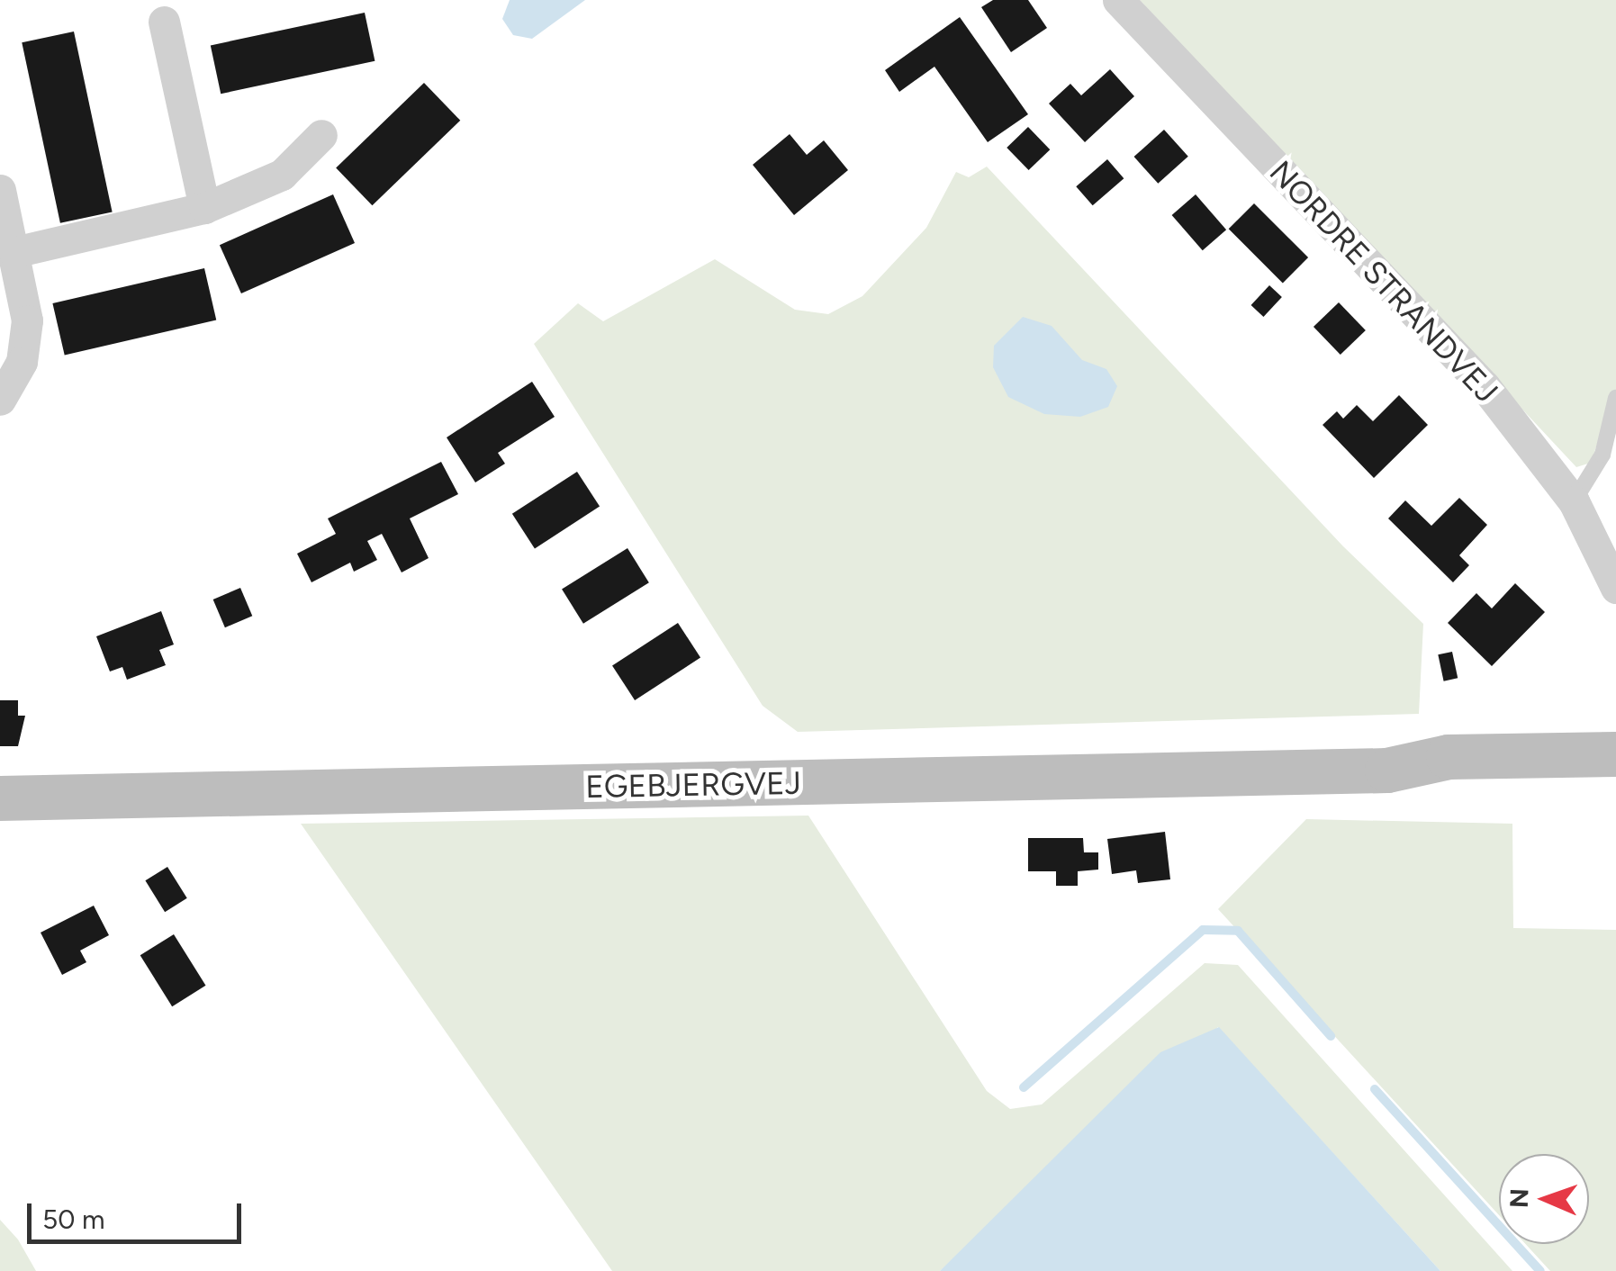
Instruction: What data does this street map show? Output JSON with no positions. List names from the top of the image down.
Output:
{
  "streets": {
    "street": ["NORDRE STRANDVEJ", "EGEBJERGVEJ"]
  },
  "scale_bar": "50 m",
  "north": "left"
}
